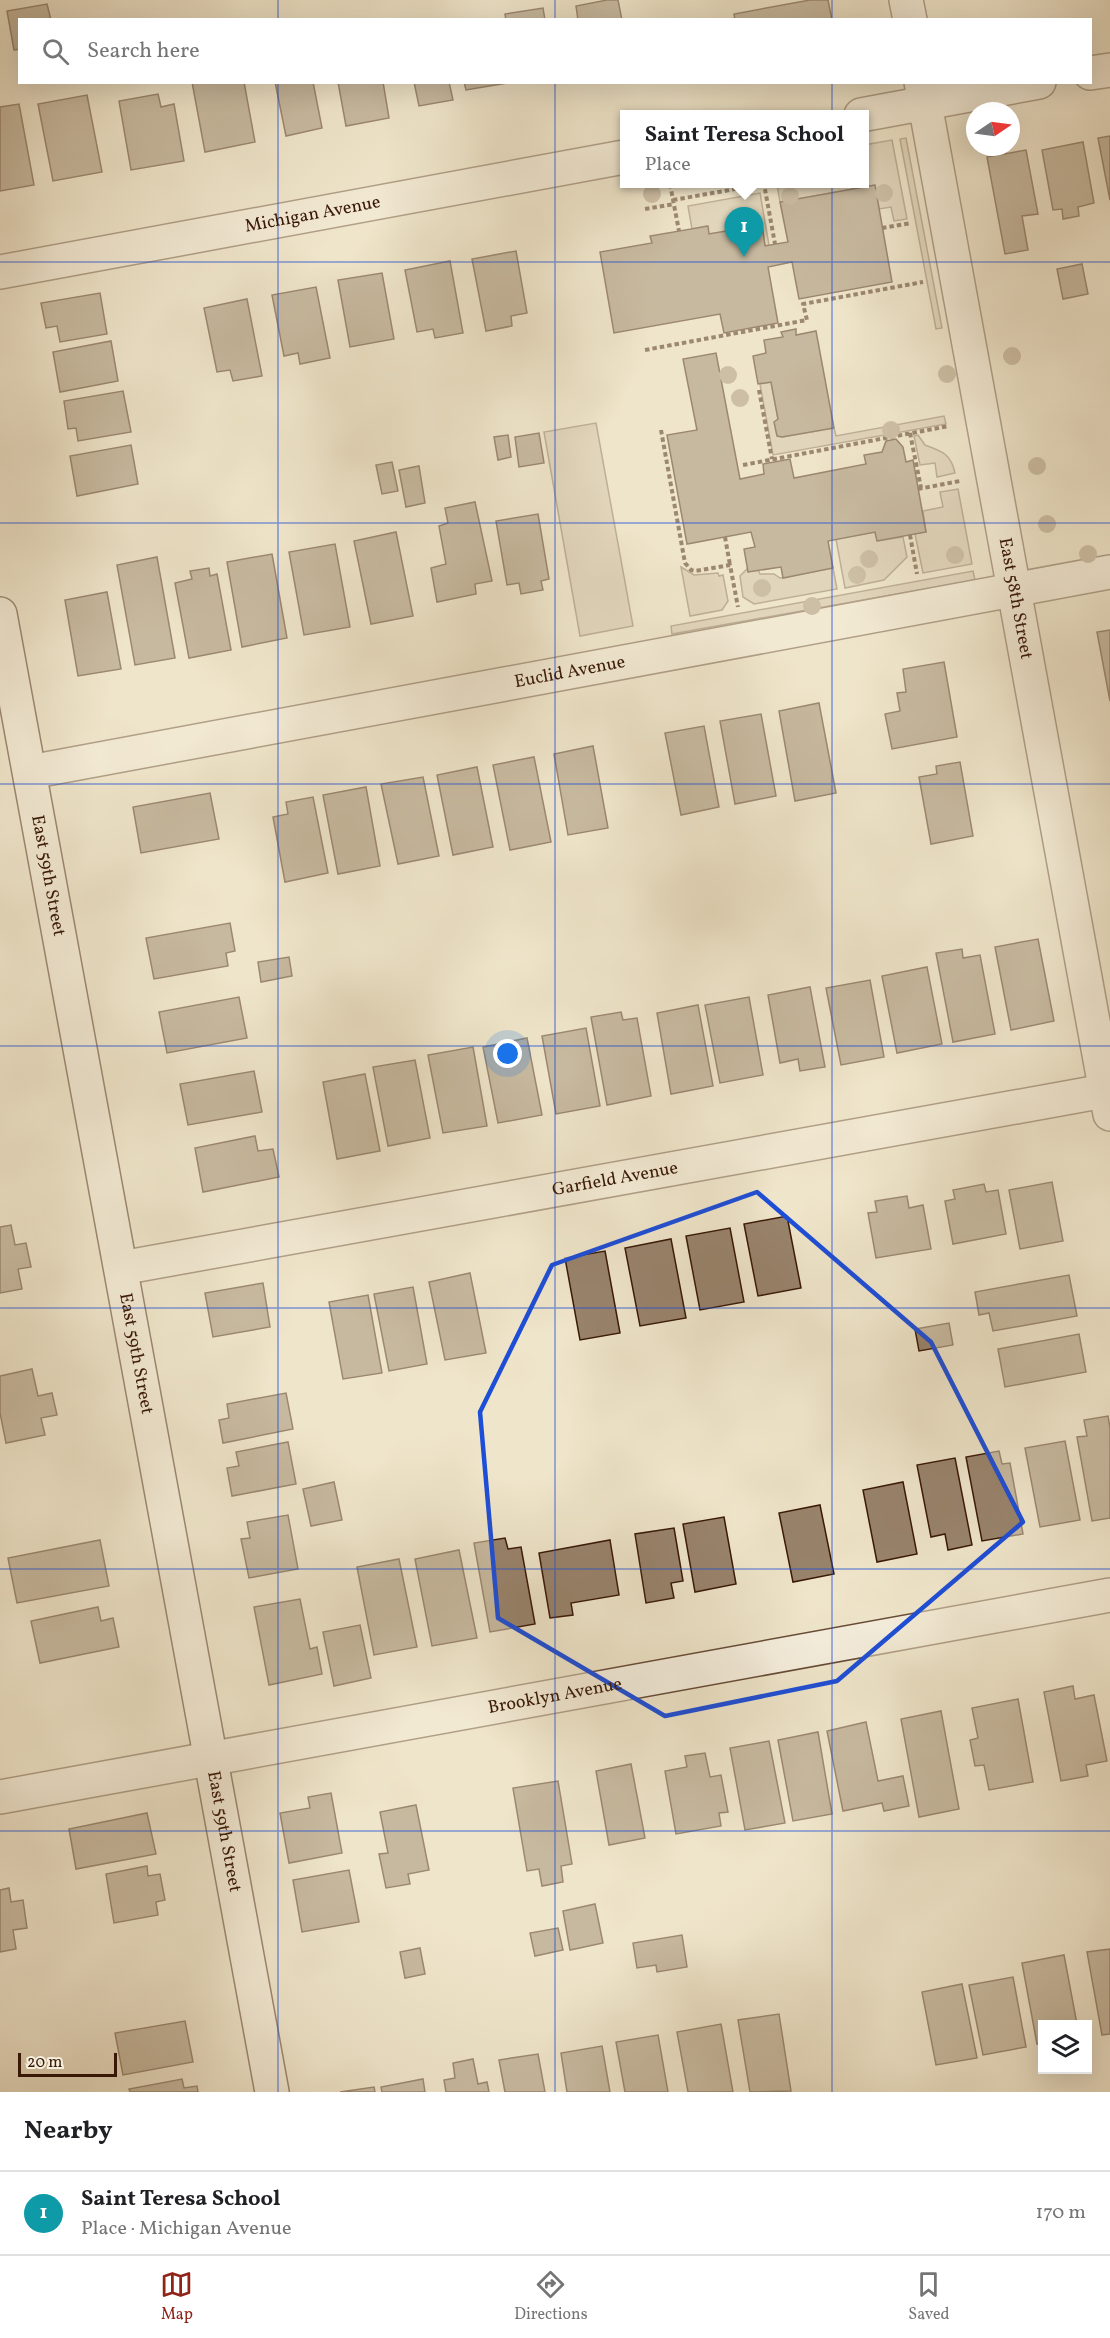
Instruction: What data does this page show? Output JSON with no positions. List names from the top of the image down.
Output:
{
  "streets": {
    "street": [
      "Michigan Avenue",
      "East 58th Street",
      "Euclid Avenue",
      "East 59th Street",
      "Garfield Avenue",
      "Brooklyn Avenue"
    ]
  },
  "crossings": [
    ["East 58th Street", "Euclid Avenue"],
    ["East 58th Street", "Garfield Avenue"],
    ["Euclid Avenue", "East 59th Street"],
    ["East 59th Street", "Garfield Avenue"],
    ["East 59th Street", "Brooklyn Avenue"]
  ],
  "scale_bar": "20 m",
  "north": "right",
  "page": {
    "search": "Search here",
    "popup": ["Saint Teresa School", "Place"],
    "pins": "1",
    "scale": "20 m",
    "heading": "Nearby",
    "list": [
      {
        "mark": "1",
        "name": "Saint Teresa School",
        "note": "Place · Michigan Avenue",
        "value": "170 m"
      }
    ],
    "nav": ["Map", "Directions", "Saved"]
  }
}
